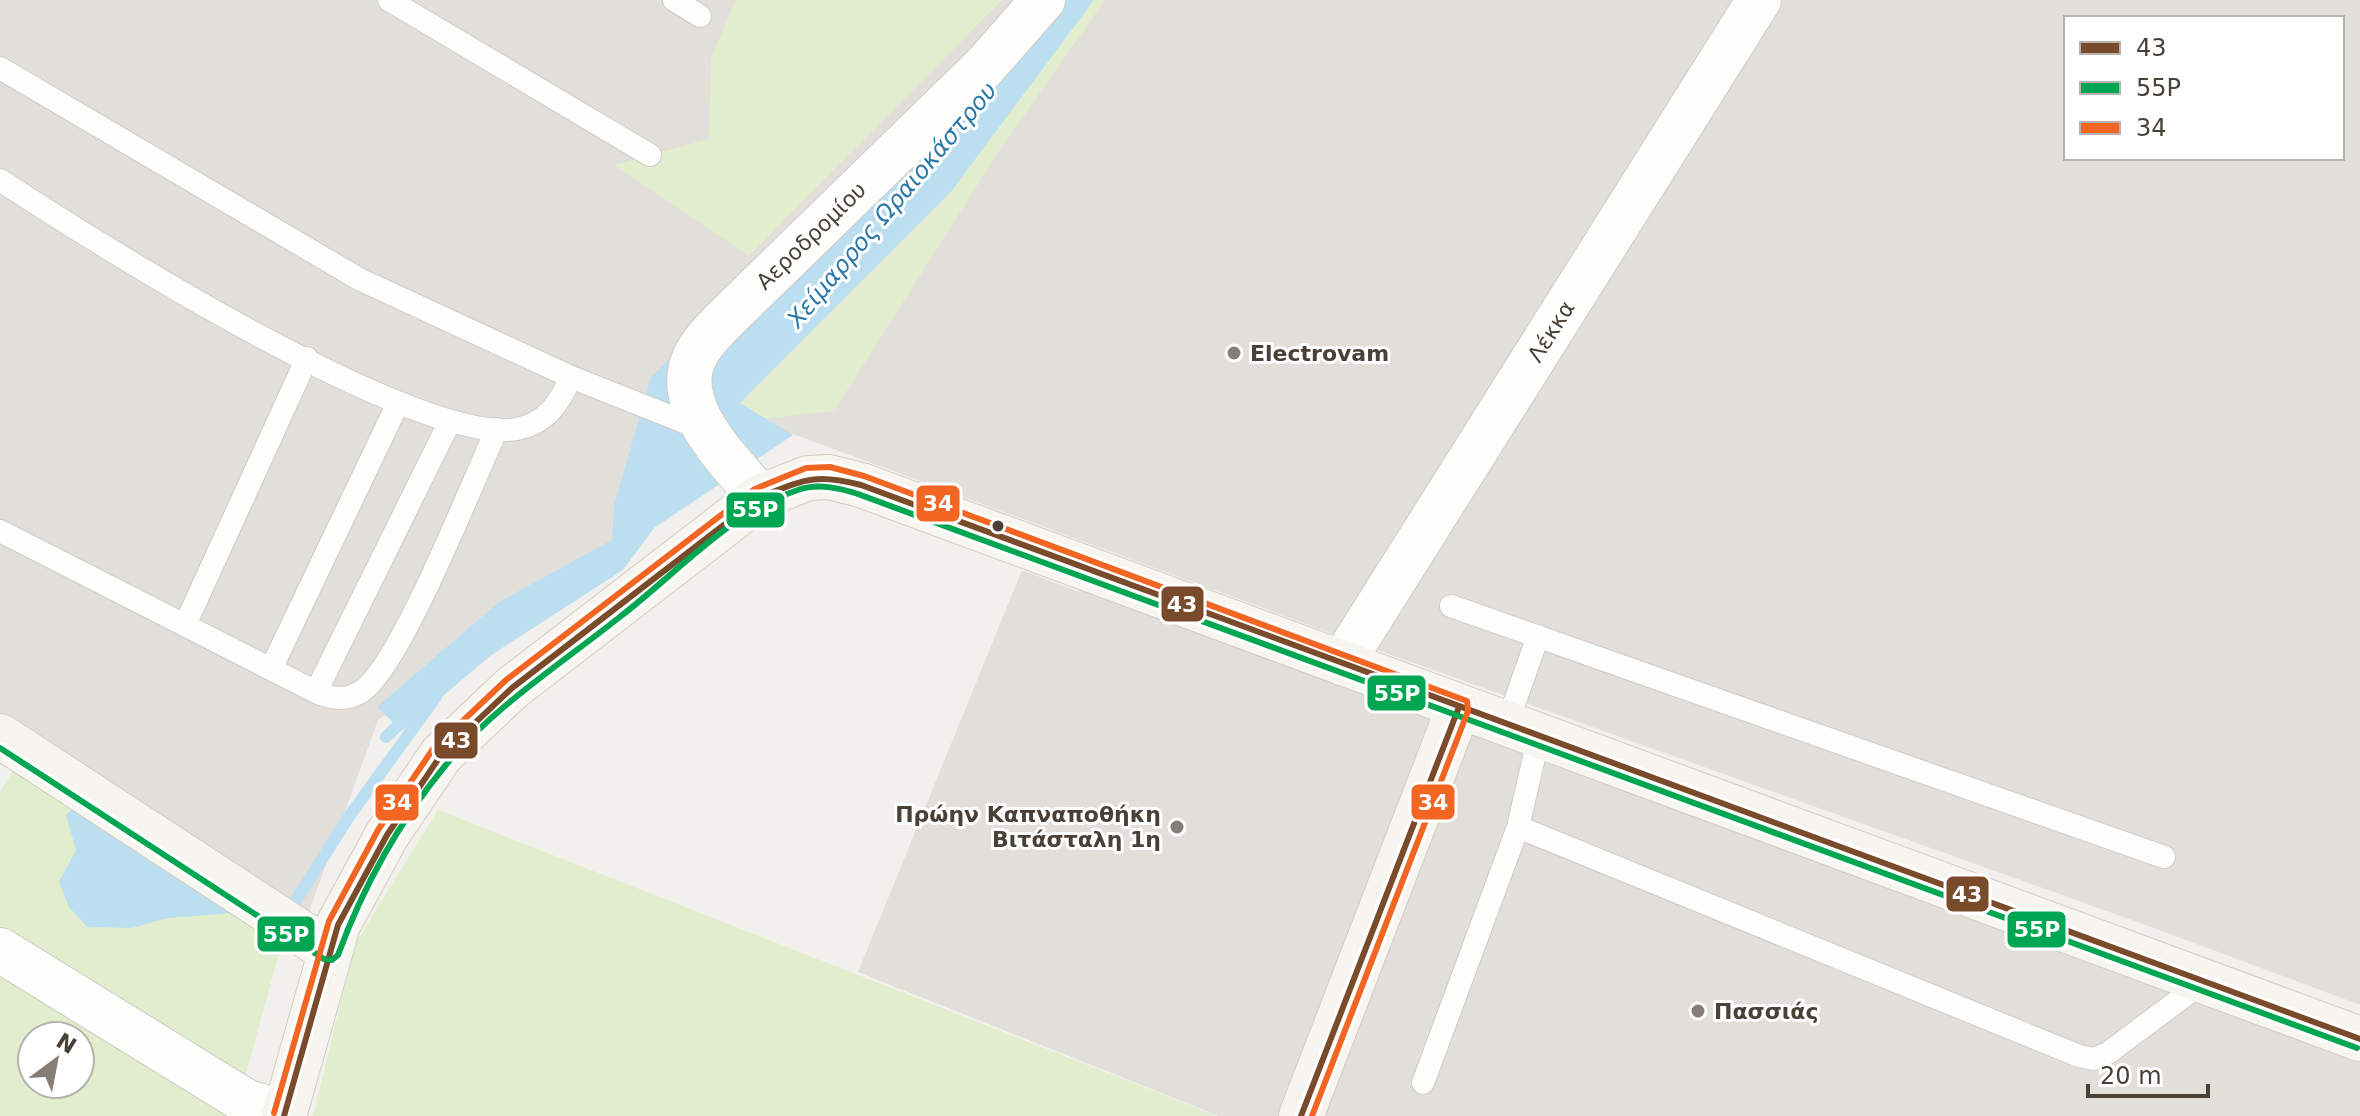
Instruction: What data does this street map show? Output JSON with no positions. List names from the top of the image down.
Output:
{
  "streets": {
    "street": ["Αεροδρομίου", "Λέκκα"]
  },
  "water": ["Χείμαρρος Ωραιοκάστρου"],
  "places": ["Electrovam", "Πρώην Καπναποθήκη Βιτάσταλη 1η", "Πασσιάς"],
  "lines": ["transit line 34", "transit line 43", "transit line 55Ρ"],
  "legend": ["43", "55Ρ", "34"],
  "scale_bar": "20 m",
  "north": "top right"
}
